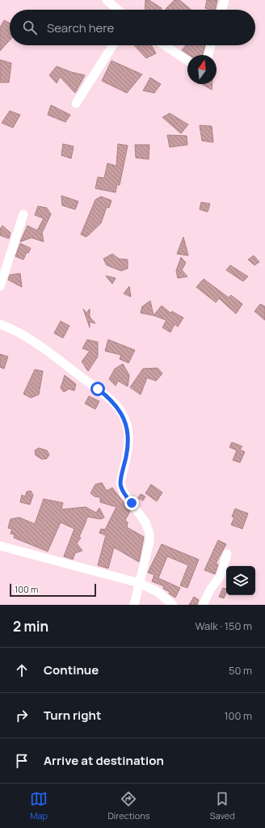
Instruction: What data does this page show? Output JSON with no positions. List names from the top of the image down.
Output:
{
  "scale_bar": "100 m",
  "north": "top",
  "page": {
    "search": "Search here",
    "scale": "100 m",
    "heading": ["2 min", "Walk · 150 m"],
    "list": [
      ["Continue", "50 m"],
      ["Turn right", "100 m"],
      "Arrive at destination"
    ],
    "nav": ["Map", "Directions", "Saved"]
  }
}
